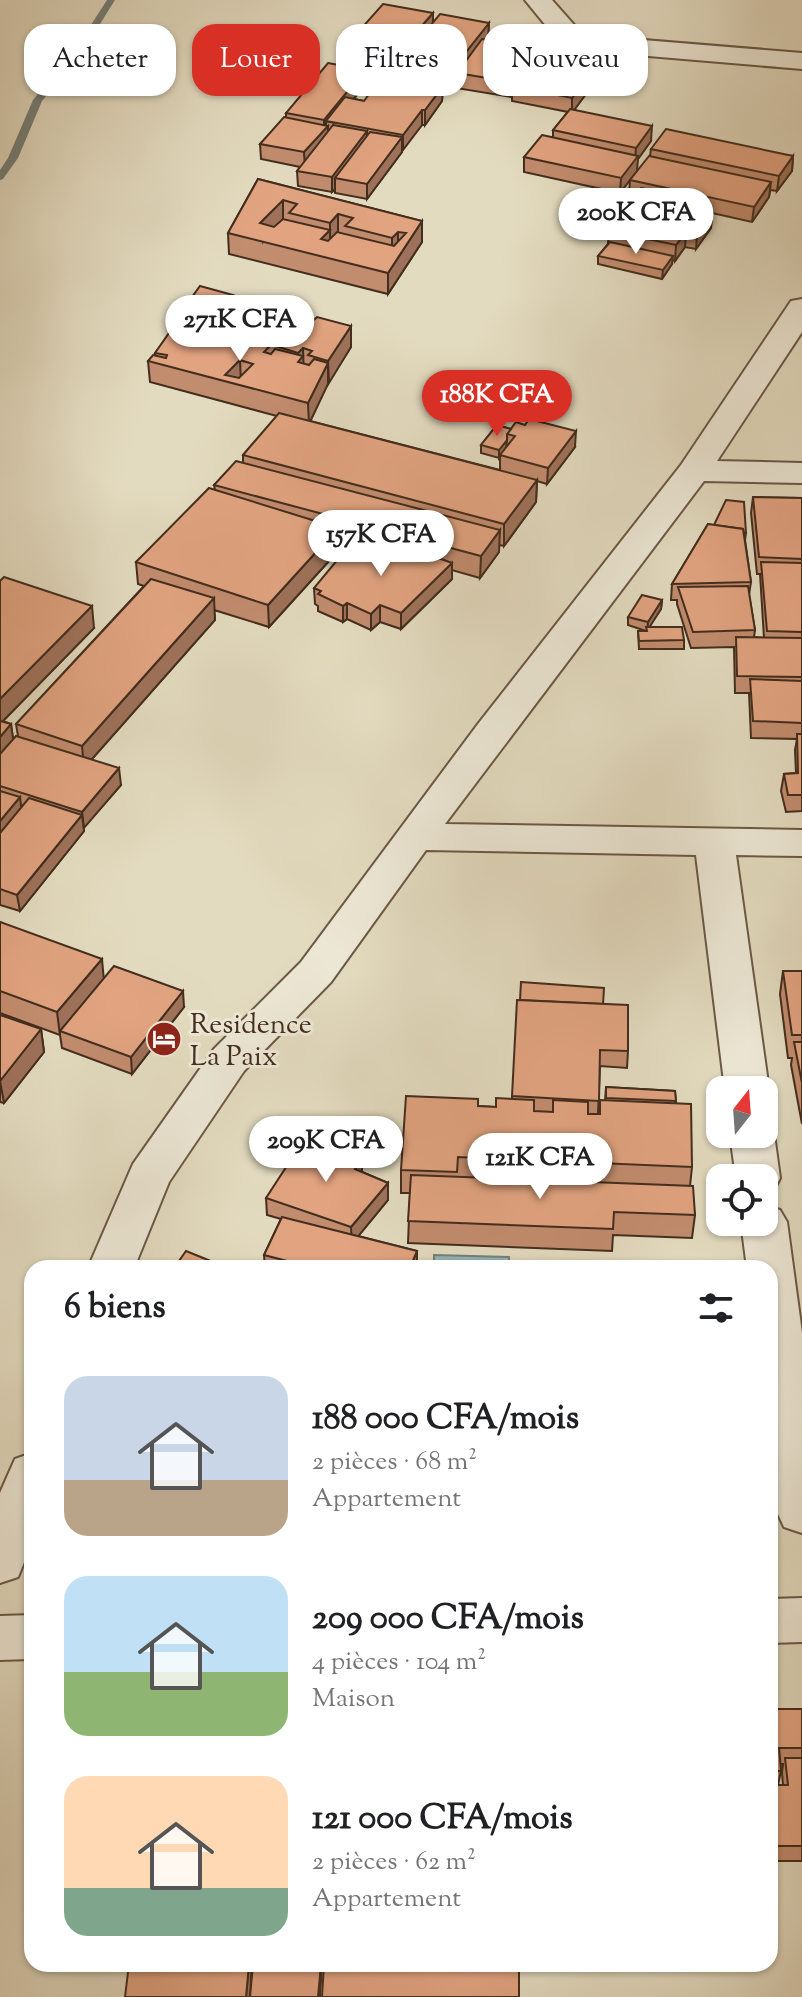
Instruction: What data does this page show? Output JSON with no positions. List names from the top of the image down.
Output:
{
  "places": {
    "hotel": ["Residence La Paix"]
  },
  "north": "top",
  "page": {
    "chip": [
      "Acheter",
      "Louer",
      "Filtres",
      "Nouveau"
    ],
    "price": [
      "200K CFA",
      "271K CFA",
      "188K CFA",
      "157K CFA",
      "209K CFA",
      "121K CFA"
    ],
    "heading": "6 biens",
    "list": [
      {
        "name": "188 000 CFA/mois",
        "note": "2 pièces · 68 m² · Appartement"
      },
      {
        "name": "209 000 CFA/mois",
        "note": "4 pièces · 104 m² · Maison"
      },
      {
        "name": "121 000 CFA/mois",
        "note": "2 pièces · 62 m² · Appartement"
      }
    ]
  }
}
